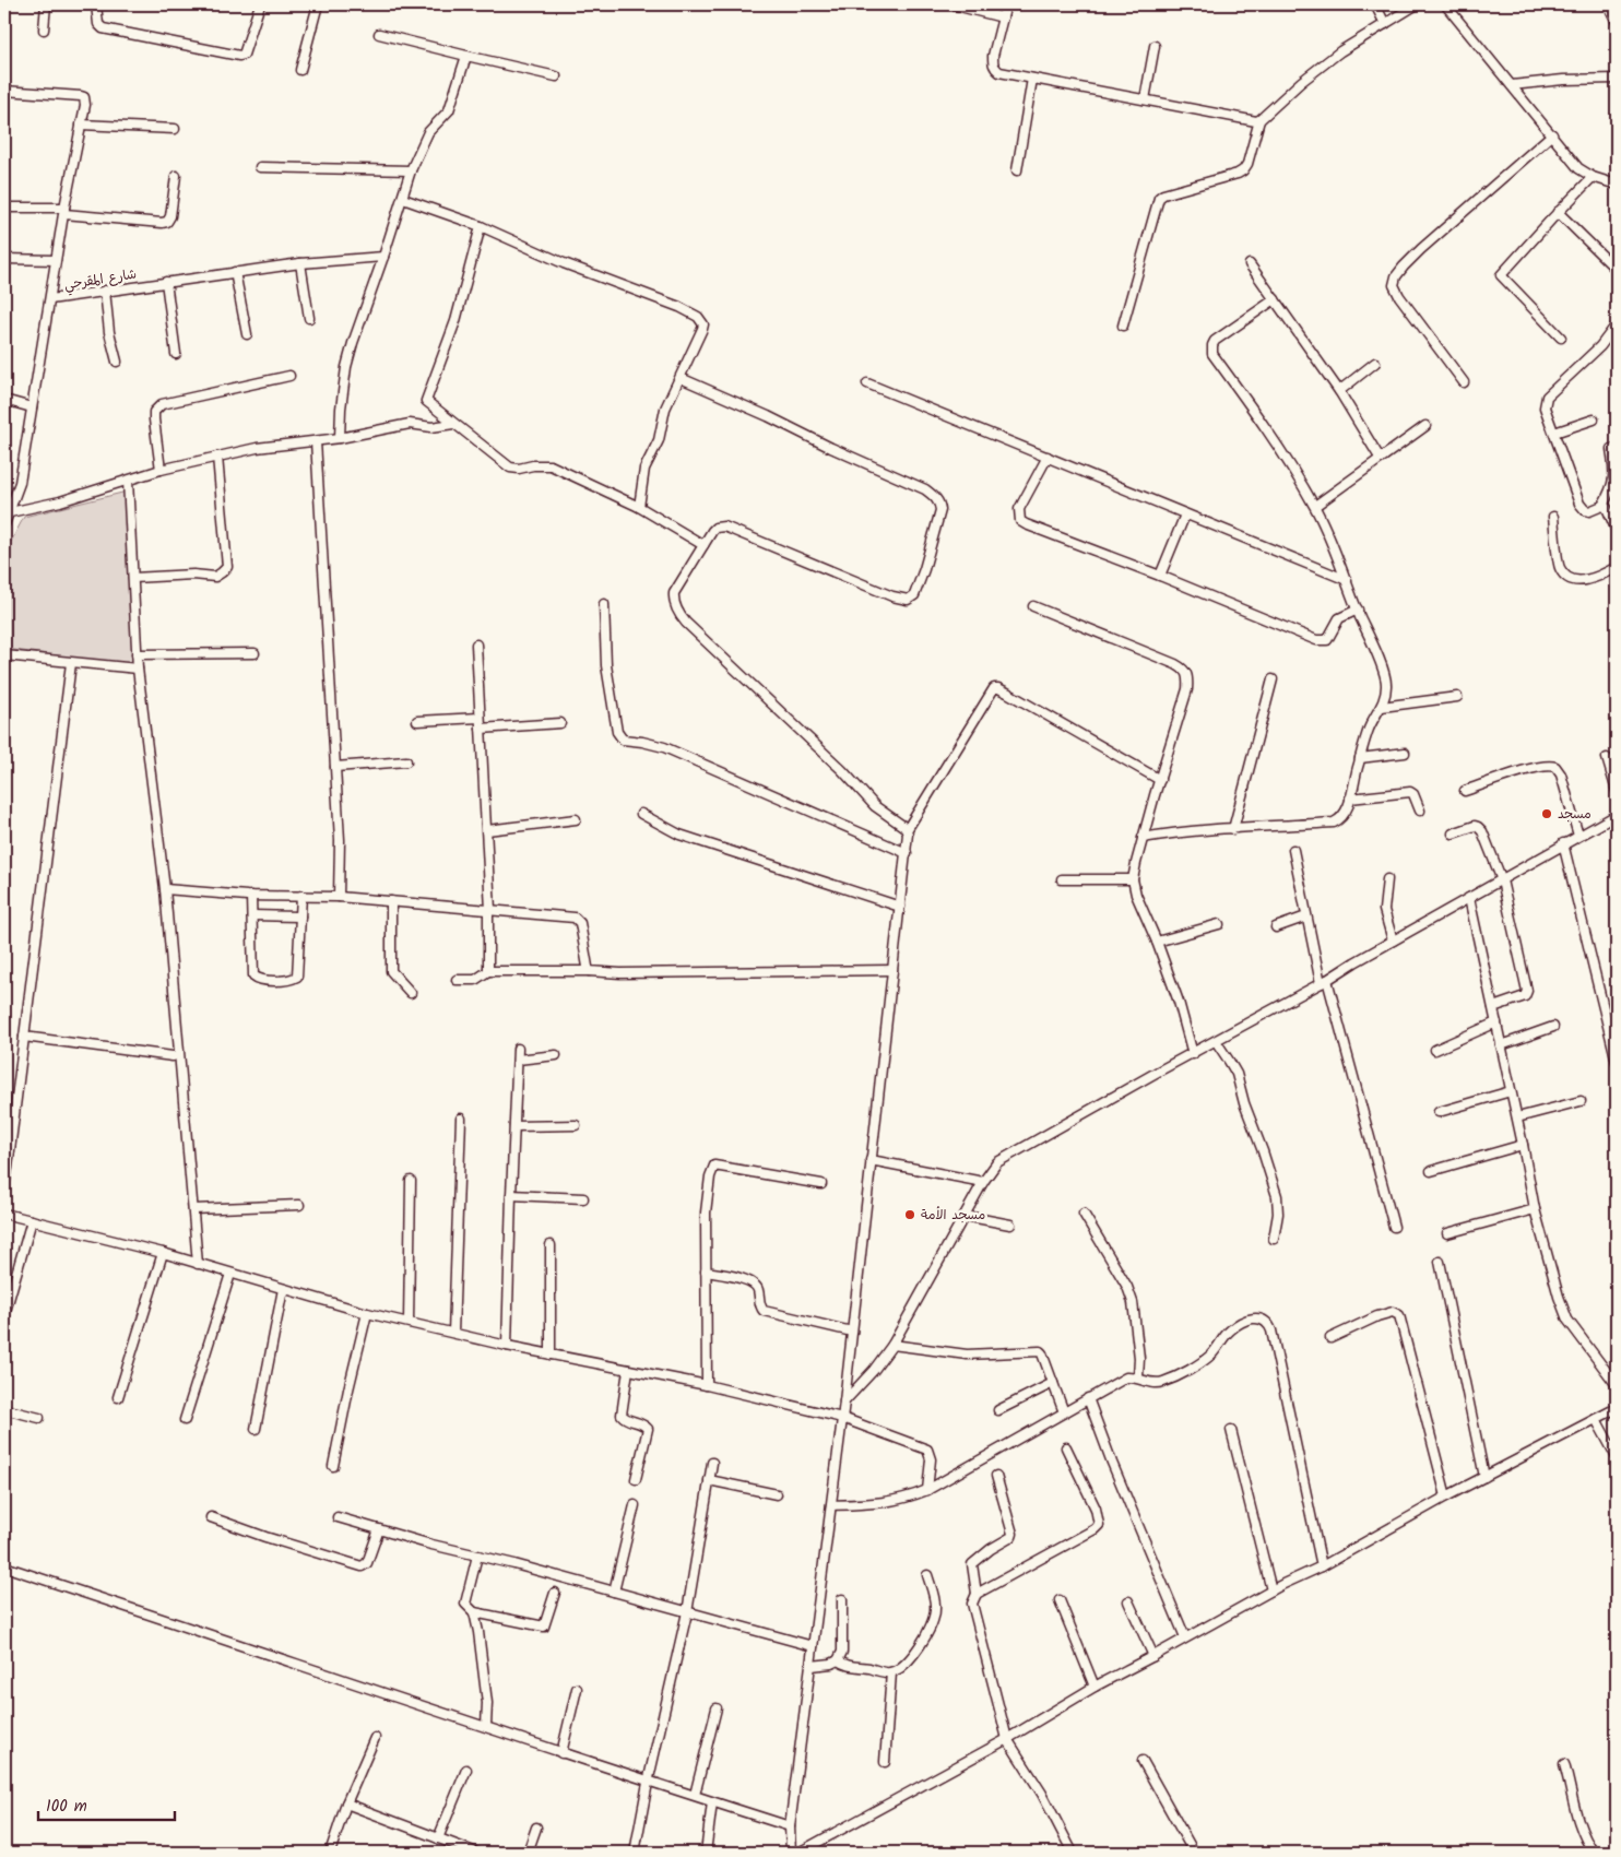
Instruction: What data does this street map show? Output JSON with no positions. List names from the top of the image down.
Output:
{
  "streets": {
    "street": ["شارع المقرحي"]
  },
  "places": ["مسجد", "مسجد الأمة"],
  "scale_bar": "100 m"
}
